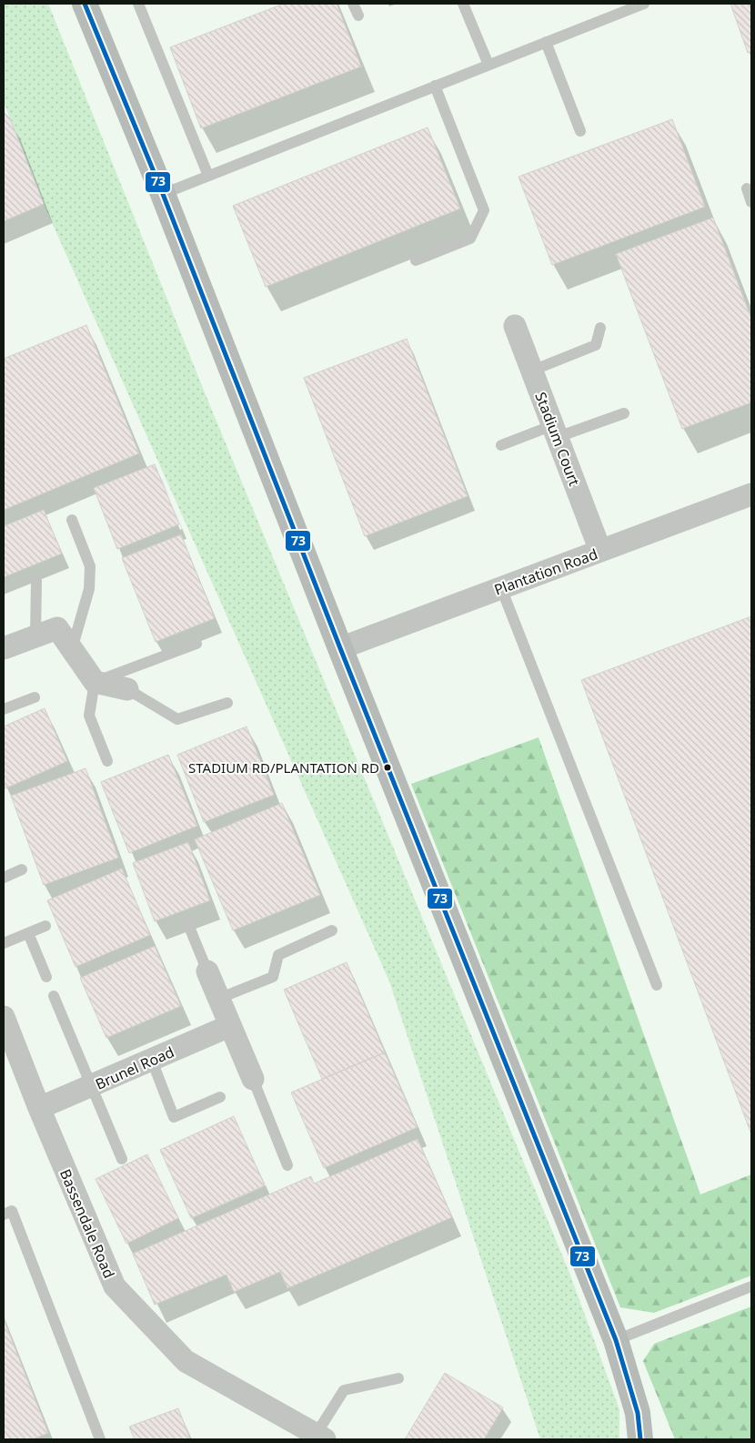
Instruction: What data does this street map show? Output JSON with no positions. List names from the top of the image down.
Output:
{
  "streets": {
    "street": [
      "Stadium Court",
      "Plantation Road",
      "Brunel Road",
      "Bassendale Road"
    ]
  },
  "crossings": [
    ["Stadium Court", "Plantation Road"],
    ["Brunel Road", "Bassendale Road"]
  ],
  "places": ["STADIUM RD/PLANTATION RD"],
  "lines": ["transit line 73"]
}
